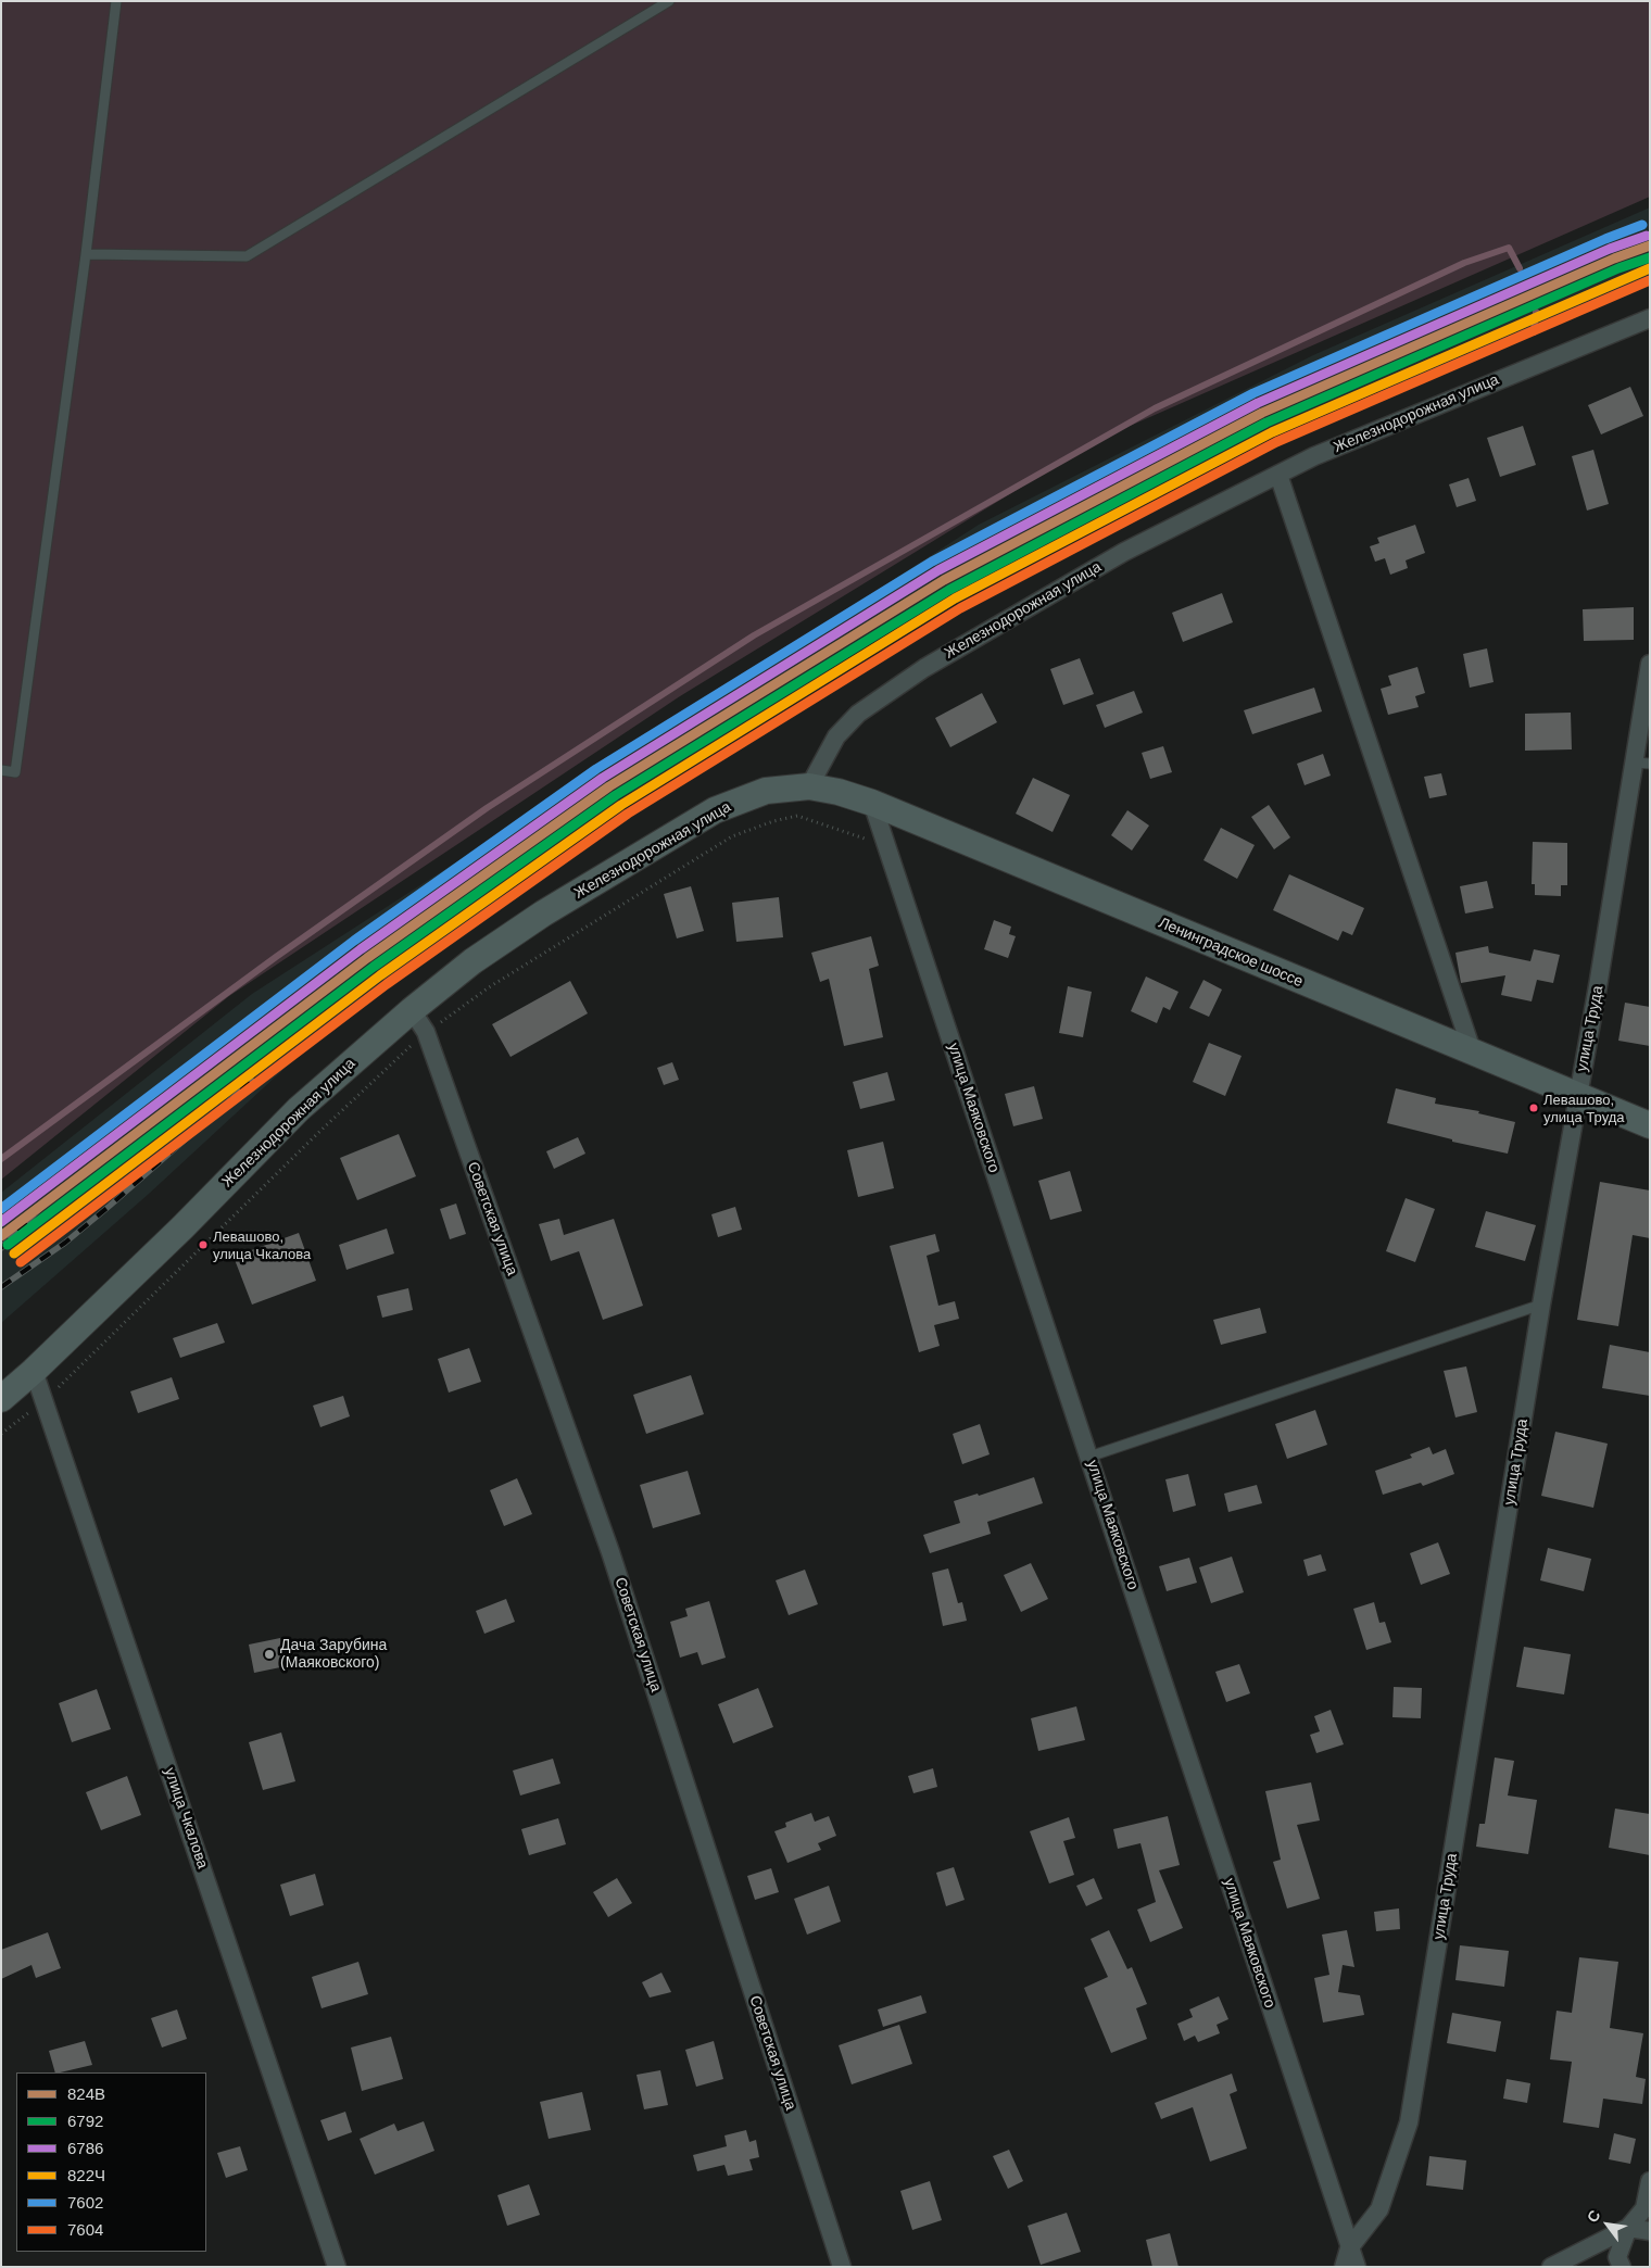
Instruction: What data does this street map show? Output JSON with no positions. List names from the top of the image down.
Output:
{
  "streets": {
    "street": [
      "Железнодорожная улица",
      "Ленинградское шоссе",
      "улица Труда",
      "улица Маяковского",
      "Советская улица",
      "улица Чкалова"
    ]
  },
  "crossings": [
    ["Железнодорожная улица", "Ленинградское шоссе"],
    ["Железнодорожная улица", "Советская улица"],
    ["Железнодорожная улица", "улица Чкалова"],
    ["Ленинградское шоссе", "улица Труда"],
    ["Ленинградское шоссе", "улица Маяковского"],
    ["улица Труда", "улица Маяковского"]
  ],
  "places": ["Левашово, улица Труда", "Левашово, улица Чкалова", "Дача Зарубина (Маяковского)"],
  "lines": [
    "transit line 7602",
    "transit line 6786",
    "transit line 824В",
    "transit line 6792",
    "transit line 822Ч",
    "transit line 7604"
  ],
  "legend": [
    "824В",
    "6792",
    "6786",
    "822Ч",
    "7602",
    "7604"
  ],
  "north": "top left"
}
